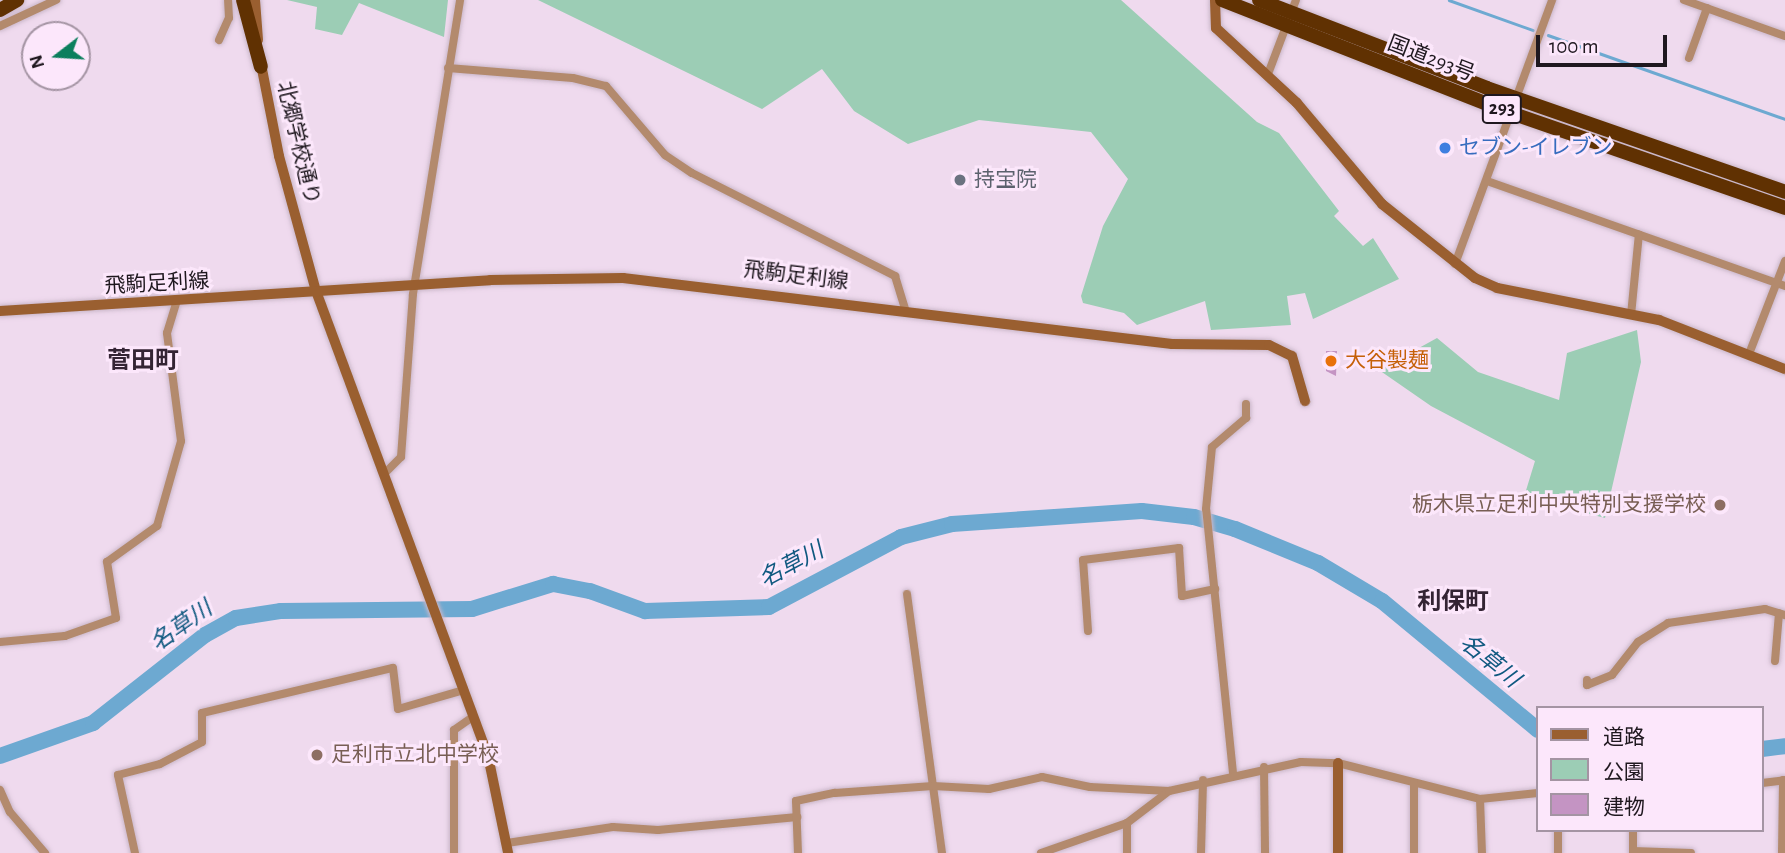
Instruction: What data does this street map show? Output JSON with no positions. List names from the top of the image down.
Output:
{
  "streets": {
    "highway": ["国道293号", "293"],
    "main road": ["北郷学校通り", "飛駒足利線"]
  },
  "crossings": [
    ["北郷学校通り", "飛駒足利線"]
  ],
  "districts": ["菅田町", "利保町"],
  "water": ["名草川"],
  "places": [
    "セブン-イレブン",
    "持宝院",
    "大谷製麺",
    "栃木県立足利中央特別支援学校",
    "足利市立北中学校"
  ],
  "legend": ["道路", "公園", "建物"],
  "scale_bar": "100 m",
  "north": "left"
}
